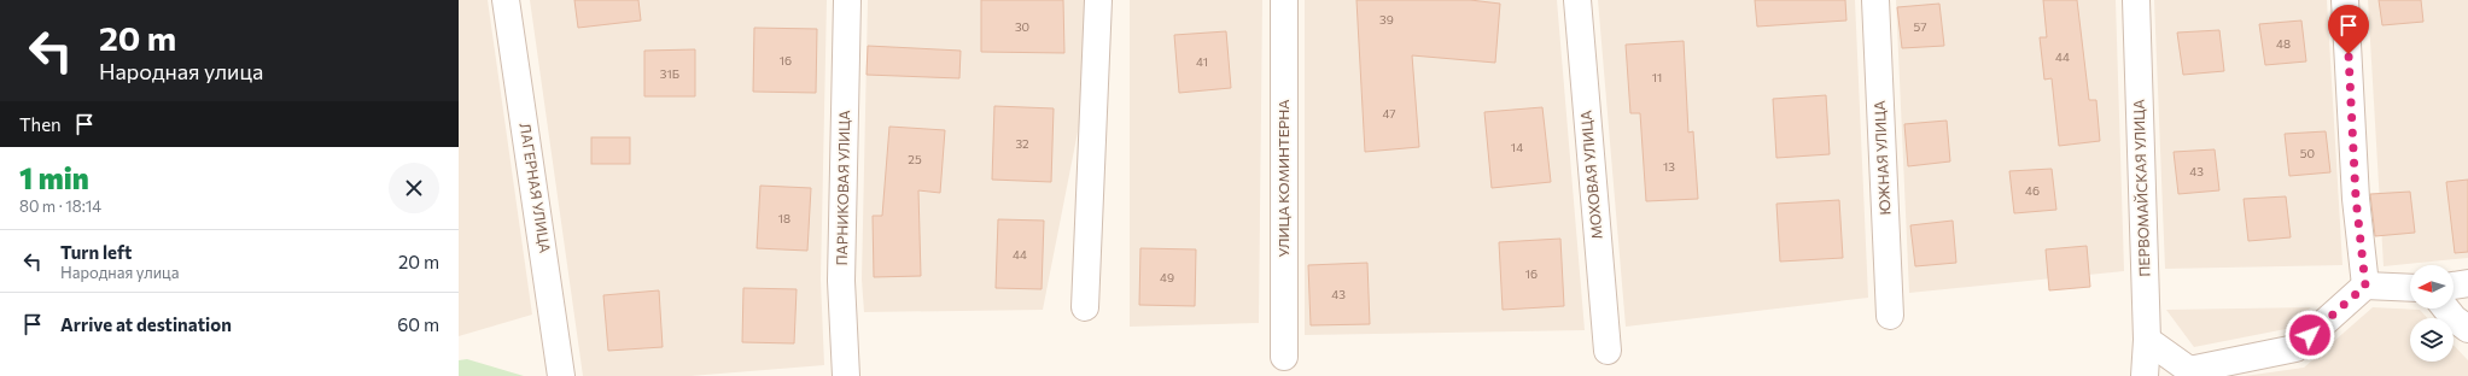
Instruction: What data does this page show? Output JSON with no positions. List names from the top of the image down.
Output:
{
  "streets": {
    "street": [
      "ЮЖНАЯ УЛИЦА",
      "МОХОВАЯ УЛИЦА",
      "УЛИЦА КОМИНТЕРНА",
      "ЛАГЕРНАЯ УЛИЦА",
      "ПАРНИКОВАЯ УЛИЦА",
      "ПЕРВОМАЙСКАЯ УЛИЦА"
    ]
  },
  "house_numbers": [
    "39",
    "30",
    "57",
    "48",
    "44",
    "16",
    "41",
    "31Б",
    "11",
    "47",
    "32",
    "14",
    "50",
    "25",
    "13",
    "43",
    "46",
    "18",
    "44",
    "16",
    "49",
    "43"
  ],
  "north": "left",
  "page": {
    "turn": ["20 m", "Народная улица"],
    "then": "Then",
    "heading": ["1 min", "80 m · 18:14"],
    "list": [
      {
        "name": "Turn left",
        "note": "Народная улица",
        "value": "20 m"
      },
      {
        "name": "Arrive at destination",
        "value": "60 m"
      }
    ]
  }
}
